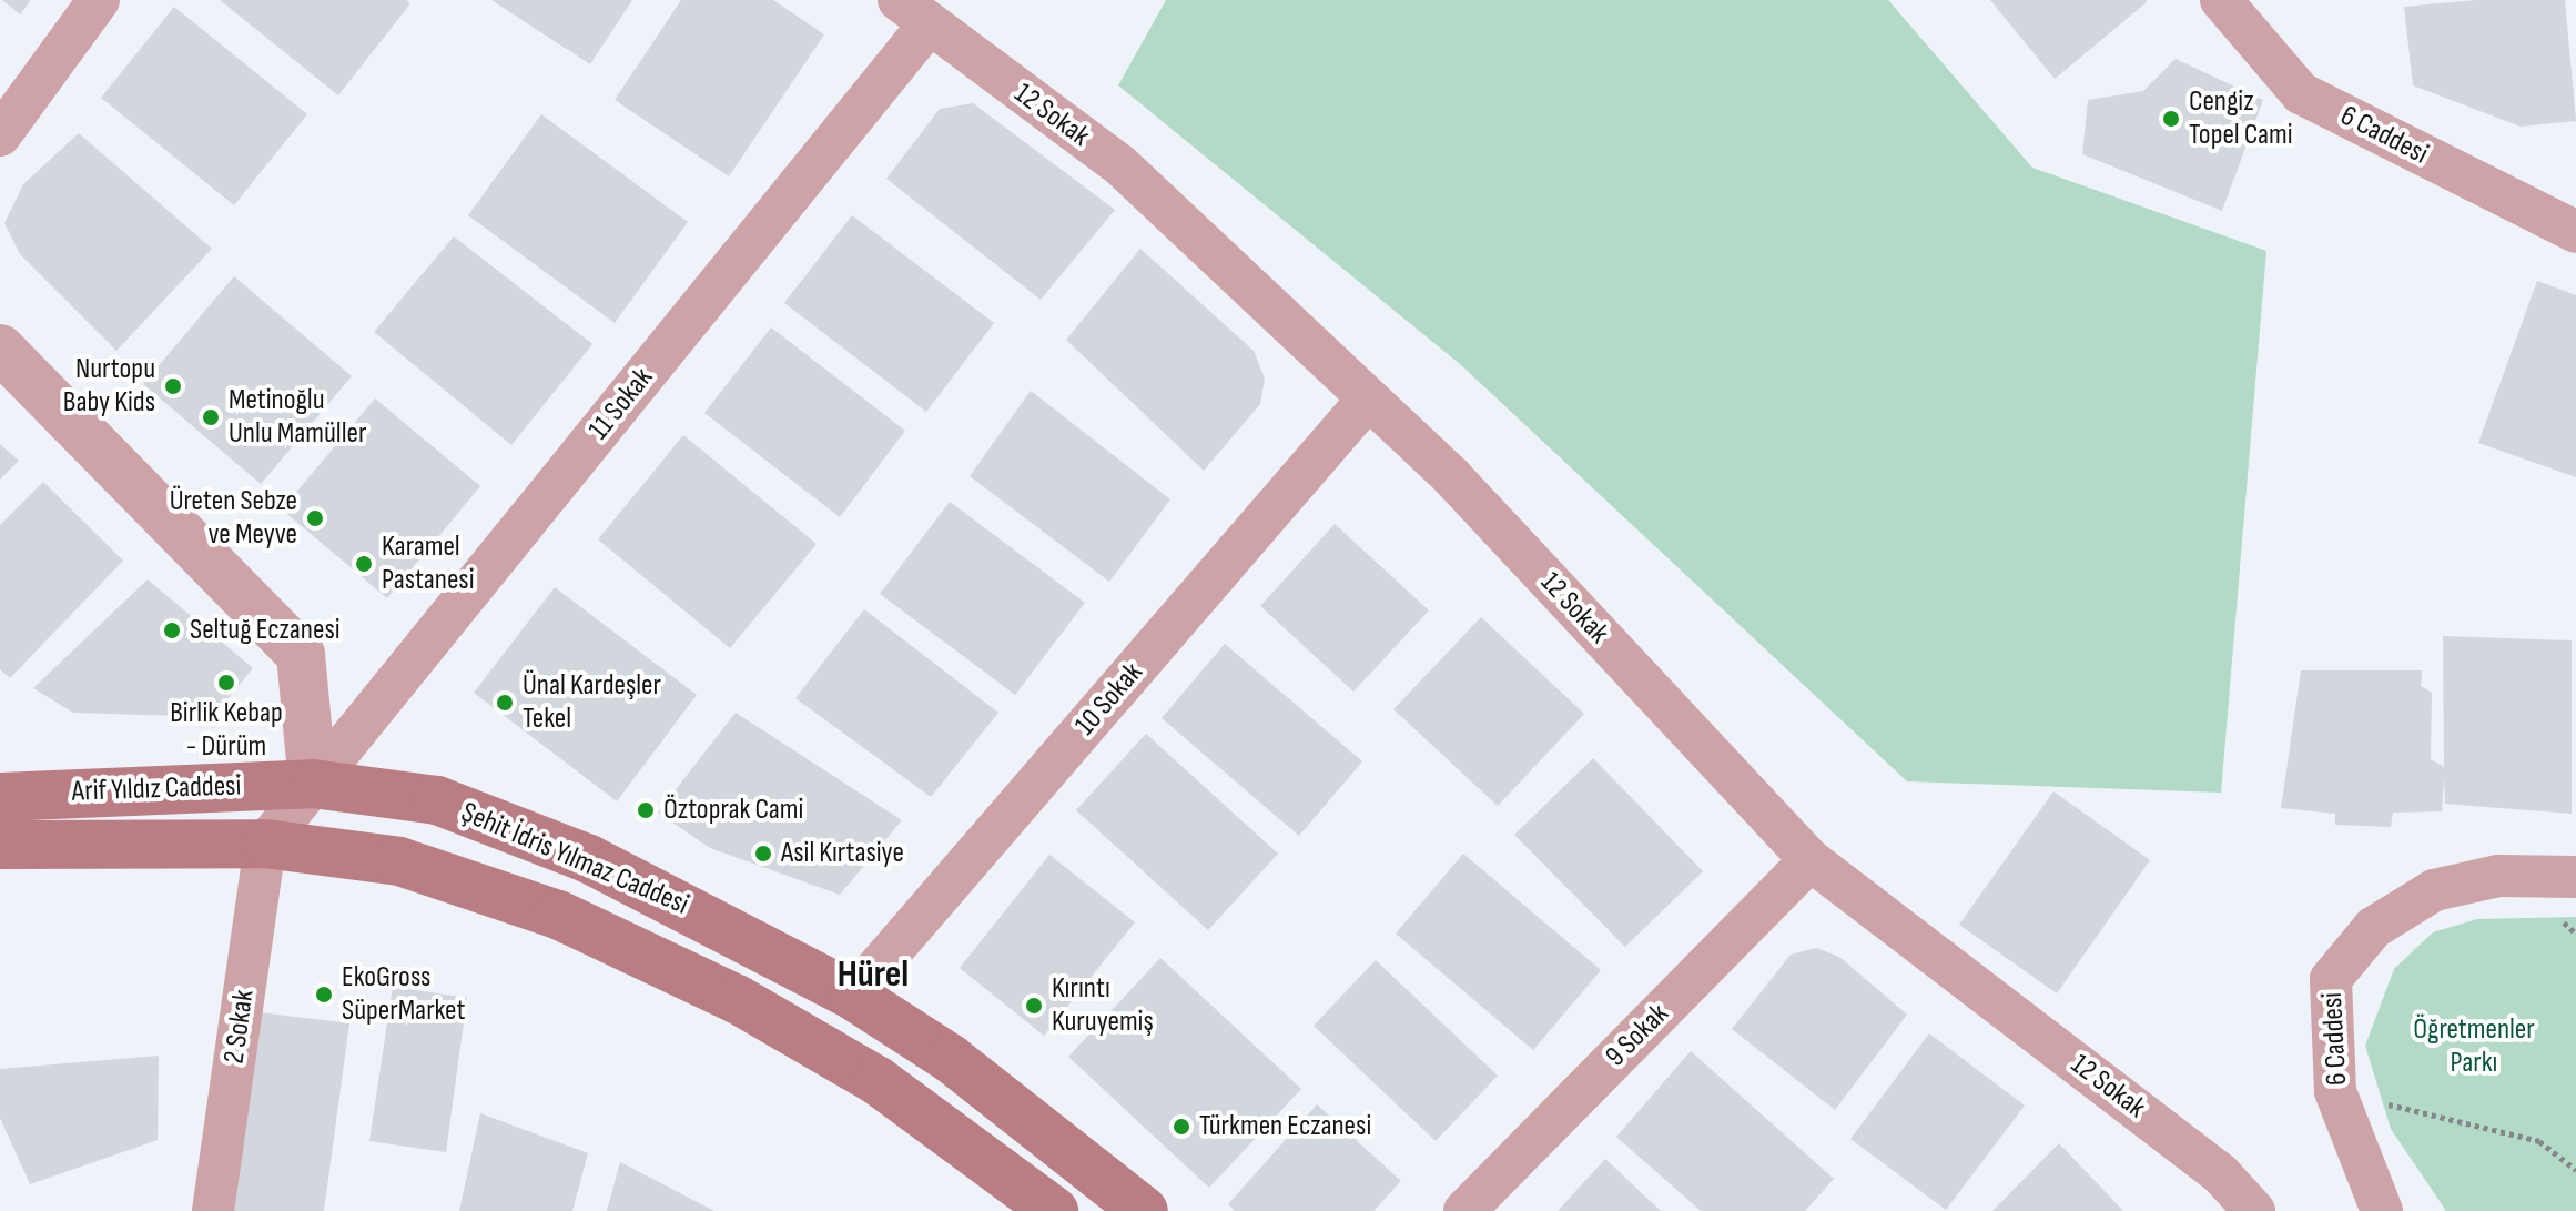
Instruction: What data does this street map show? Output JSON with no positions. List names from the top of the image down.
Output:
{
  "streets": {
    "main road": ["Arif Yıldız Caddesi", "Şehit İdris Yılmaz Caddesi"],
    "street": [
      "12 Sokak",
      "6 Caddesi",
      "11 Sokak",
      "10 Sokak",
      "2 Sokak",
      "9 Sokak"
    ]
  },
  "crossings": [
    ["12 Sokak", "11 Sokak"],
    ["12 Sokak", "10 Sokak"],
    ["12 Sokak", "9 Sokak"],
    ["11 Sokak", "Arif Yıldız Caddesi"],
    ["11 Sokak", "Şehit İdris Yılmaz Caddesi"],
    ["11 Sokak", "2 Sokak"],
    ["10 Sokak", "Şehit İdris Yılmaz Caddesi"],
    ["Arif Yıldız Caddesi", "Şehit İdris Yılmaz Caddesi"],
    ["Arif Yıldız Caddesi", "2 Sokak"],
    ["Şehit İdris Yılmaz Caddesi", "2 Sokak"]
  ],
  "districts": ["Hürel"],
  "parks": ["Öğretmenler Parkı"],
  "places": [
    "Cengiz Topel Cami",
    "Nurtopu Baby Kids",
    "Metinoğlu Unlu Mamüller",
    "Üreten Sebze ve Meyve",
    "Karamel Pastanesi",
    "Seltuğ Eczanesi",
    "Birlik Kebap - Dürüm",
    "Ünal Kardeşler Tekel",
    "Öztoprak Cami",
    "Asil Kırtasiye",
    "EkoGross SüperMarket",
    "Kırıntı Kuruyemiş",
    "Türkmen Eczanesi"
  ]
}
